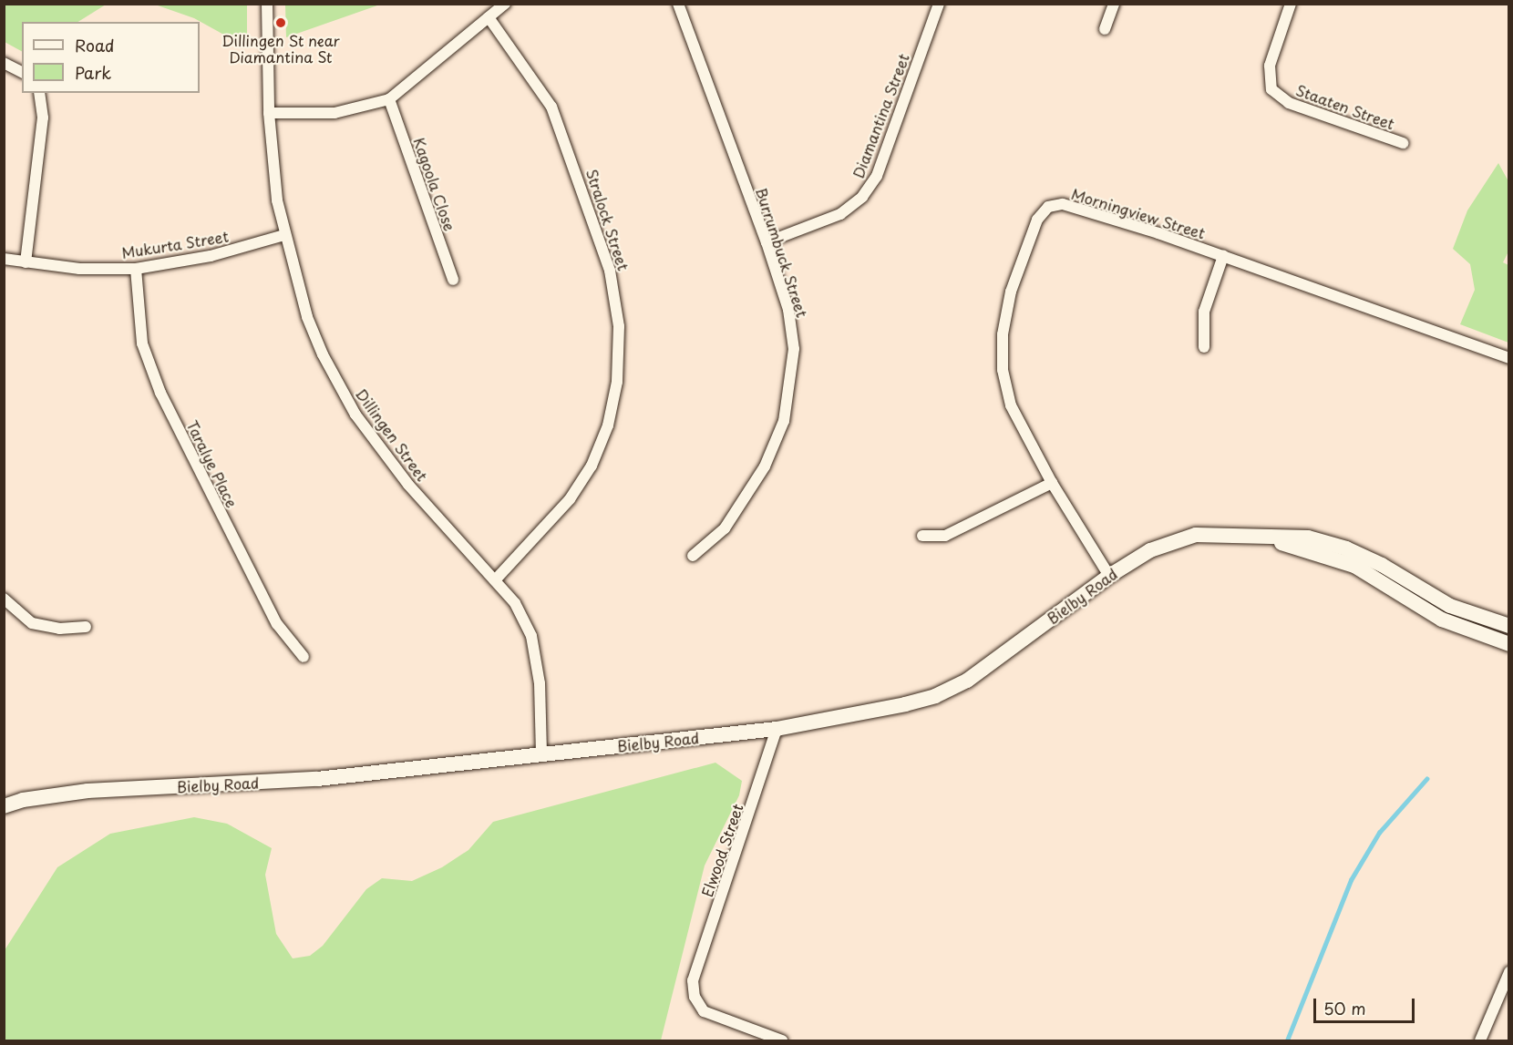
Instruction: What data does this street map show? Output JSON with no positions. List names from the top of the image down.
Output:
{
  "streets": {
    "street": [
      "Staaten Street",
      "Diamantina Street",
      "Kagoola Close",
      "Morningview Street",
      "Stralock Street",
      "Mukurta Street",
      "Burrumbuck Street",
      "Dillingen Street",
      "Taralye Place",
      "Bielby Road",
      "Elwood Street"
    ]
  },
  "crossings": [
    ["Diamantina Street", "Burrumbuck Street"],
    ["Morningview Street", "Bielby Road"],
    ["Stralock Street", "Dillingen Street"],
    ["Mukurta Street", "Dillingen Street"],
    ["Mukurta Street", "Taralye Place"],
    ["Dillingen Street", "Bielby Road"],
    ["Bielby Road", "Elwood Street"]
  ],
  "places": ["Dillingen St near Diamantina St"],
  "legend": ["Road", "Park"],
  "scale_bar": "50 m"
}
